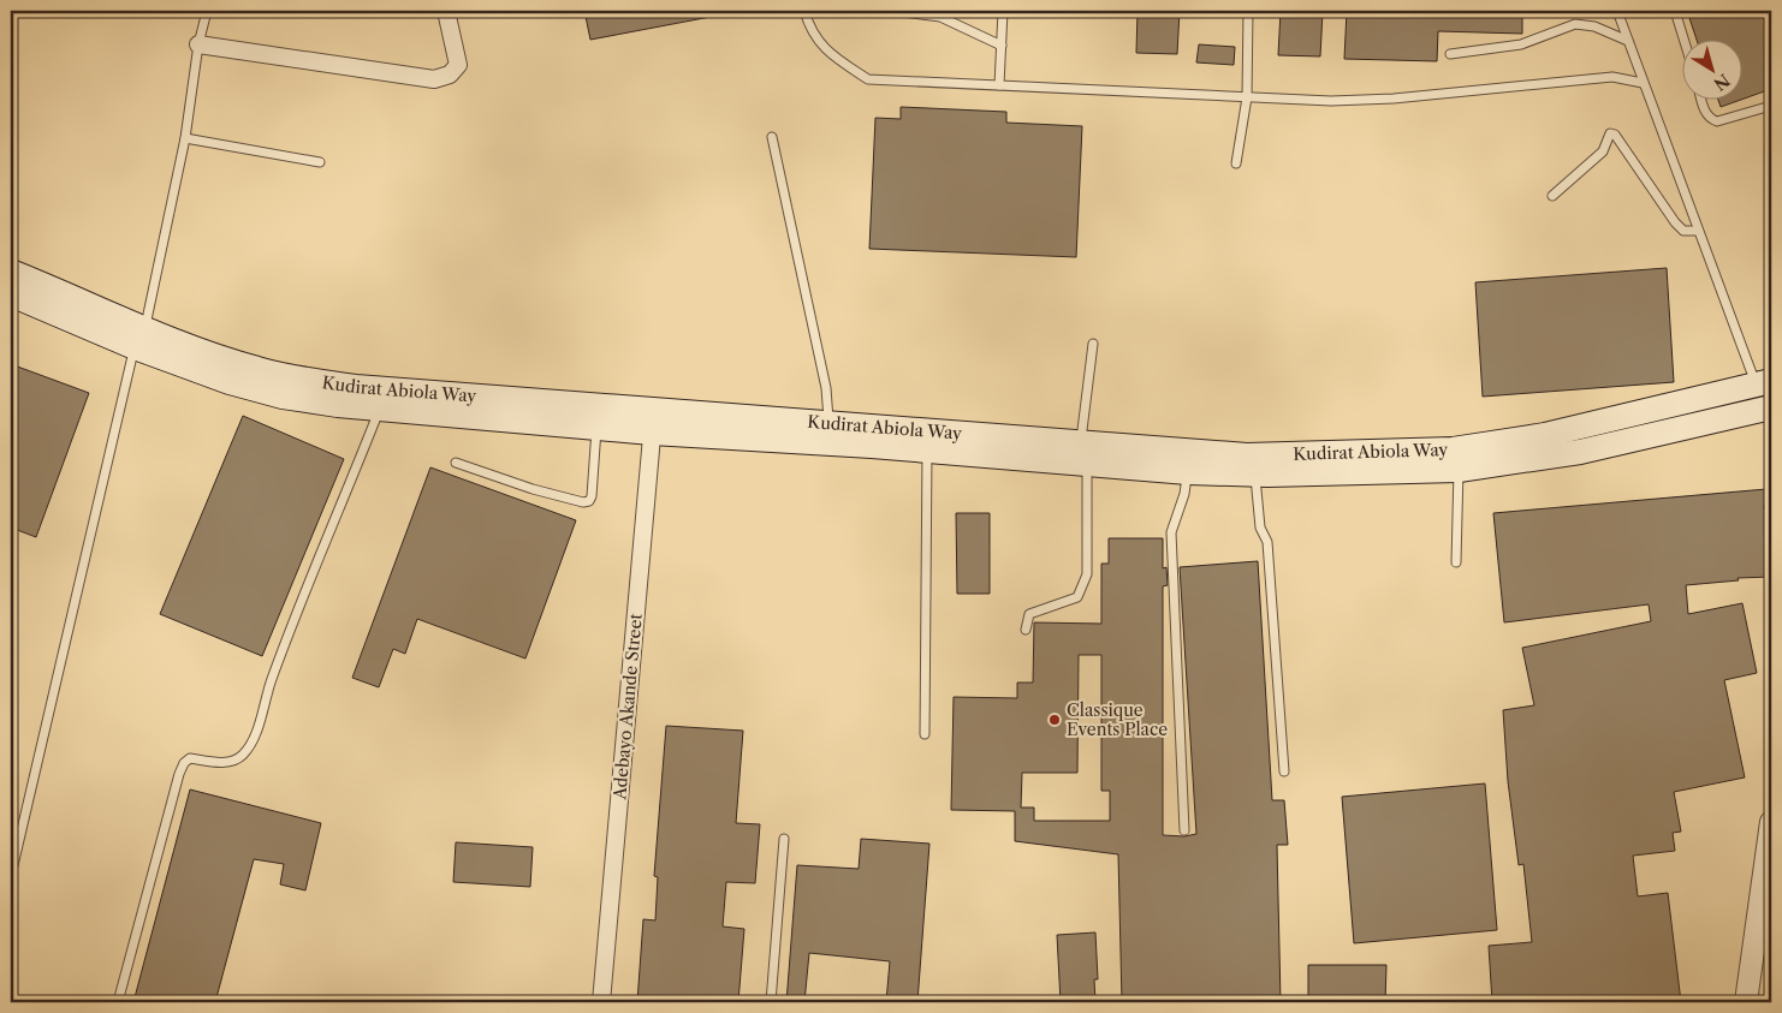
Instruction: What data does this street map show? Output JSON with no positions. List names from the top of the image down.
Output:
{
  "streets": {
    "main road": ["Kudirat Abiola Way"],
    "street": ["Adebayo Akande Street"]
  },
  "crossings": [
    ["Kudirat Abiola Way", "Adebayo Akande Street"]
  ],
  "places": ["Classique Events Place"],
  "north": "bottom right"
}
